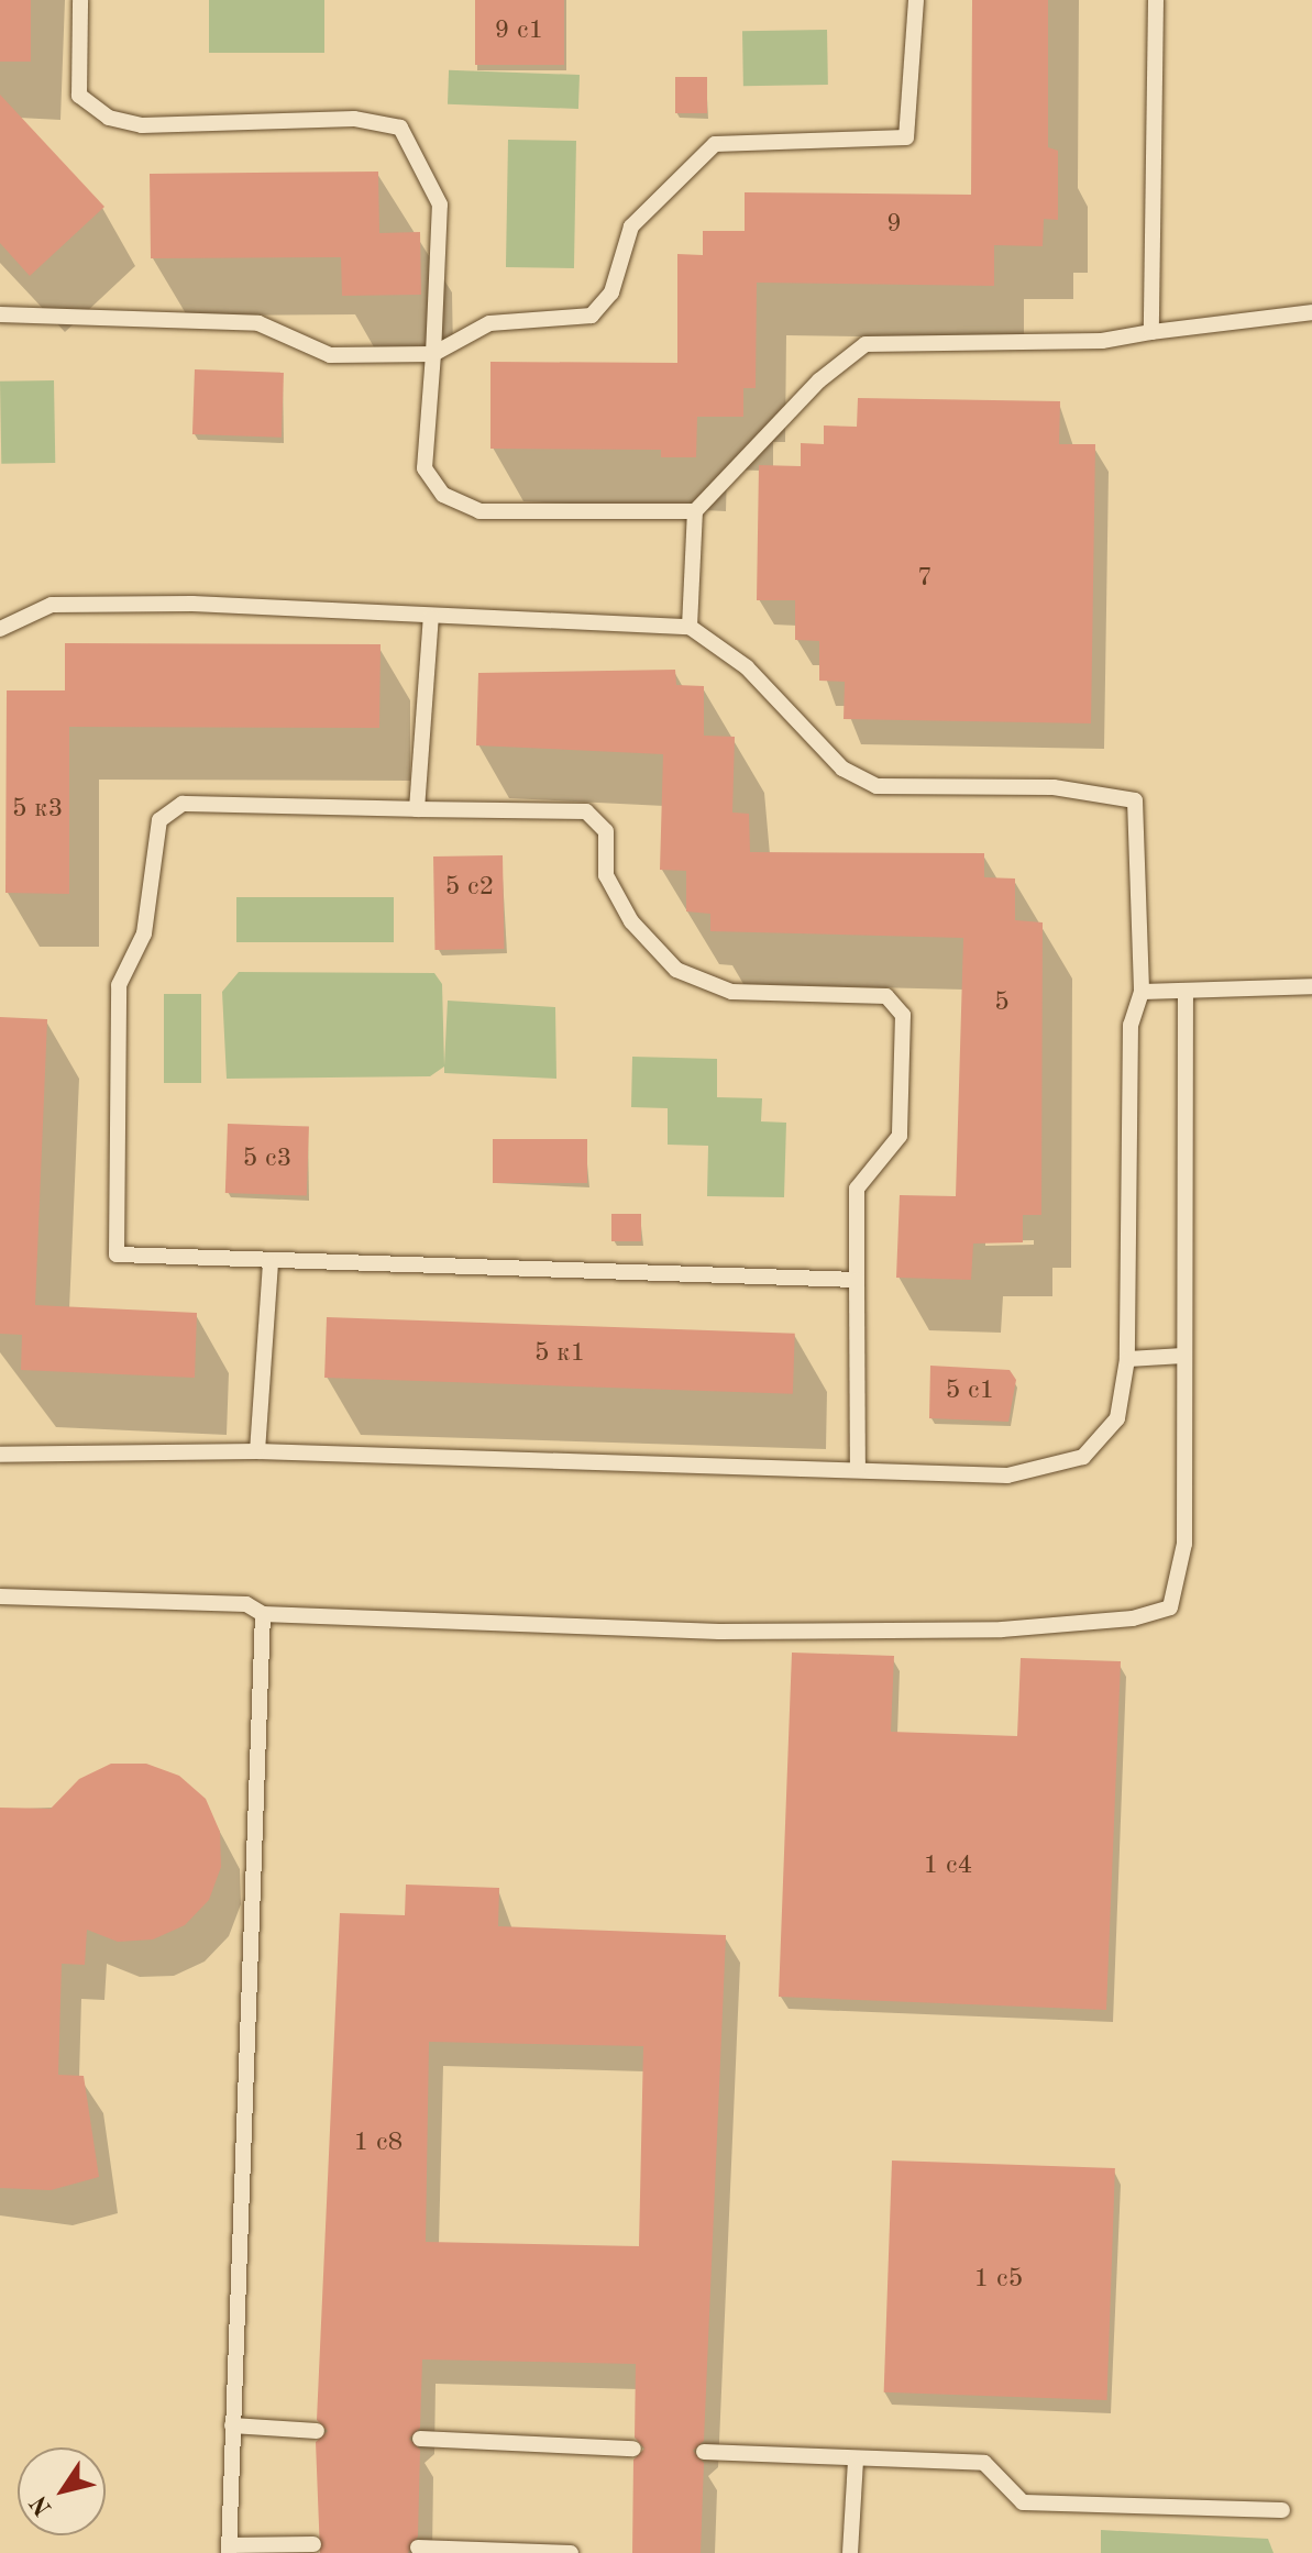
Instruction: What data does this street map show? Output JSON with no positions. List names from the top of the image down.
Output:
{
  "house_numbers": [
    "9 с1",
    "9",
    "7",
    "5 к3",
    "5 с2",
    "5",
    "5 с3",
    "5 к1",
    "5 с1",
    "1 с4",
    "1 с8",
    "1 с5"
  ],
  "north": "bottom left"
}
